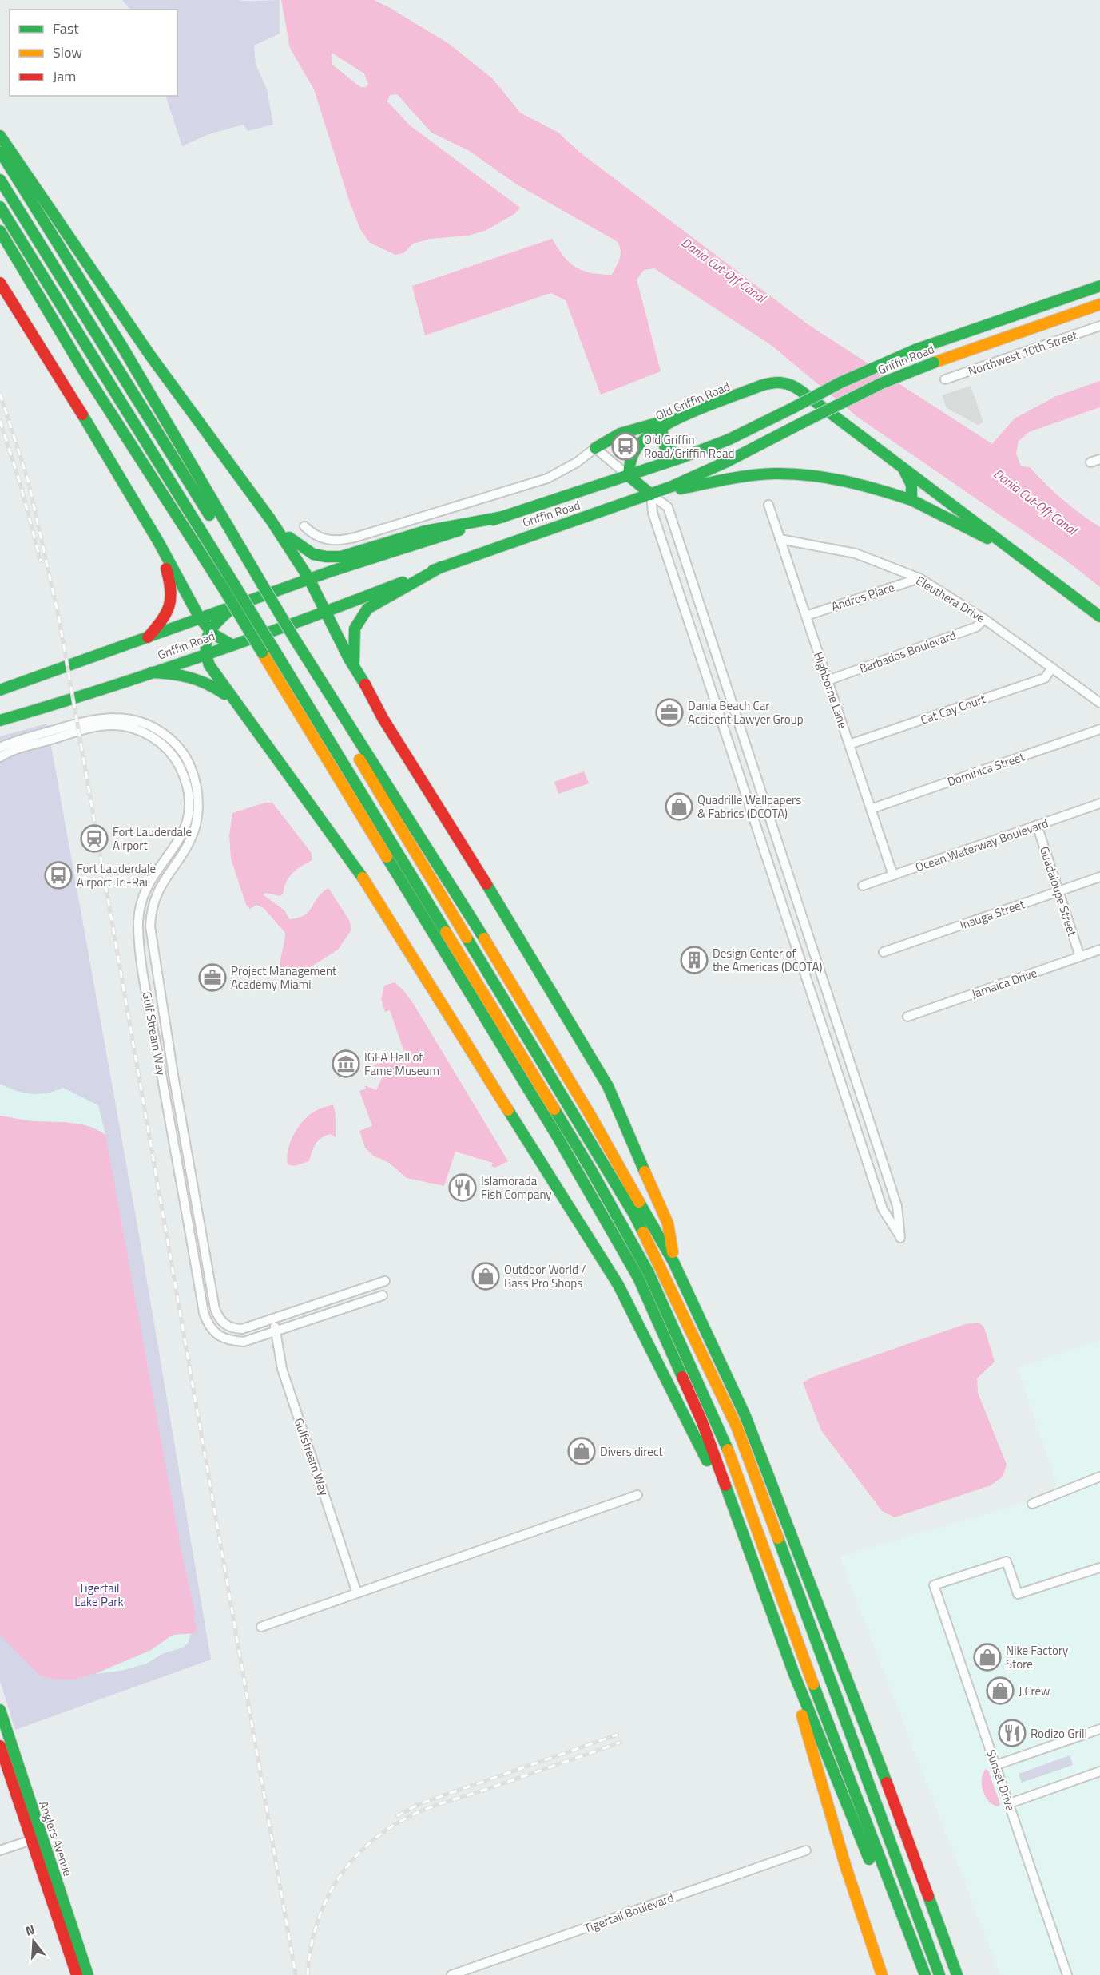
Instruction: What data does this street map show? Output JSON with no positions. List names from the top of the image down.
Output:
{
  "streets": {
    "main road": ["Griffin Road", "Old Griffin Road", "Anglers Avenue"],
    "street": [
      "Northwest 10th Street",
      "Andros Place",
      "Eleuthera Drive",
      "Barbados Boulevard",
      "Highborne Lane",
      "Cat Cay Court",
      "Dominica Street",
      "Ocean Waterway Boulevard",
      "Guadaloupe Street",
      "Inauga Street",
      "Jamaica Drive",
      "Gulf Stream Way",
      "Gulfstream Way",
      "Sunset Drive",
      "Tigertail Boulevard"
    ]
  },
  "crossings": [
    ["Griffin Road", "Old Griffin Road"],
    ["Andros Place", "Eleuthera Drive"],
    ["Andros Place", "Highborne Lane"],
    ["Eleuthera Drive", "Barbados Boulevard"],
    ["Eleuthera Drive", "Highborne Lane"],
    ["Eleuthera Drive", "Cat Cay Court"],
    ["Barbados Boulevard", "Highborne Lane"],
    ["Highborne Lane", "Cat Cay Court"],
    ["Highborne Lane", "Dominica Street"],
    ["Highborne Lane", "Ocean Waterway Boulevard"],
    ["Ocean Waterway Boulevard", "Guadaloupe Street"],
    ["Guadaloupe Street", "Inauga Street"],
    ["Guadaloupe Street", "Jamaica Drive"],
    ["Gulf Stream Way", "Gulfstream Way"]
  ],
  "water": ["Dania Cut-Off Canal"],
  "parks": ["Tigertail Lake Park"],
  "places": {
    "bus stop": ["Old Griffin Road/Griffin Road", "Fort Lauderdale Airport Tri-Rail"],
    "office": ["Dania Beach Car Accident Lawyer Group", "Project Management Academy Miami"],
    "shop": [
      "Quadrille Wallpapers & Fabrics (DCOTA)",
      "Outdoor World / Bass Pro Shops",
      "Divers direct",
      "Nike Factory Store",
      "J.Crew"
    ],
    "station": ["Fort Lauderdale Airport"],
    "building": ["Design Center of the Americas (DCOTA)"],
    "museum": ["IGFA Hall of Fame Museum"],
    "restaurant": ["Islamorada Fish Company", "Rodizo Grill"]
  },
  "legend": ["Fast", "Slow", "Jam"],
  "north": "top"
}
